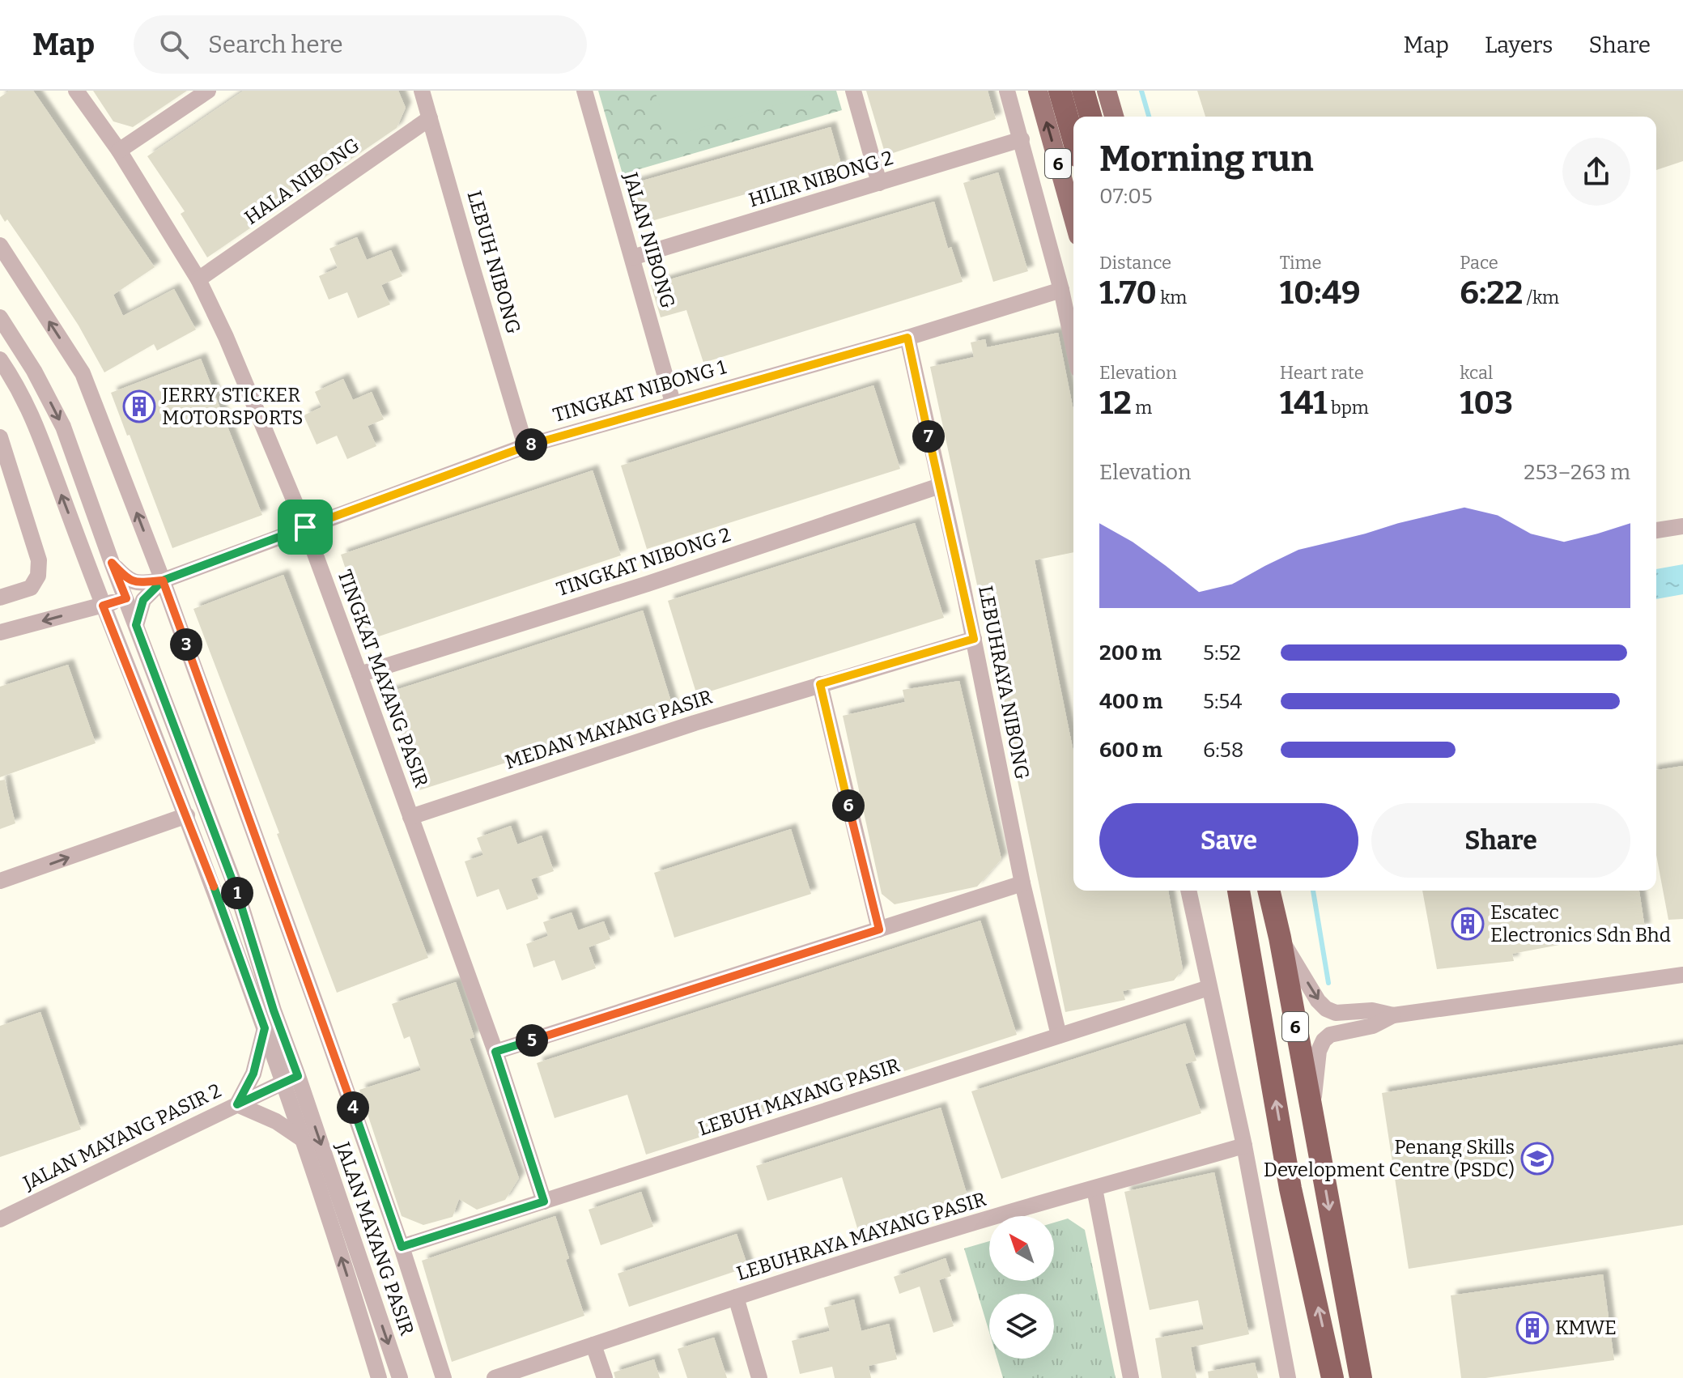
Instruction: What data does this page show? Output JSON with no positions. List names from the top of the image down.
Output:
{
  "streets": {
    "highway": ["6"],
    "street": [
      "HILIR NIBONG 2",
      "HALA NIBONG",
      "JALAN NIBONG",
      "LEBUH NIBONG",
      "TINGKAT NIBONG 1",
      "TINGKAT NIBONG 2",
      "TINGKAT MAYANG PASIR",
      "LEBUHRAYA NIBONG",
      "MEDAN MAYANG PASIR",
      "LEBUH MAYANG PASIR",
      "JALAN MAYANG PASIR 2",
      "LEBUHRAYA MAYANG PASIR",
      "JALAN MAYANG PASIR"
    ]
  },
  "crossings": [
    ["HILIR NIBONG 2", "JALAN NIBONG"],
    ["HALA NIBONG", "LEBUH NIBONG"],
    ["HALA NIBONG", "TINGKAT MAYANG PASIR"],
    ["JALAN NIBONG", "TINGKAT NIBONG 1"],
    ["LEBUH NIBONG", "TINGKAT NIBONG 1"],
    ["TINGKAT NIBONG 1", "TINGKAT MAYANG PASIR"],
    ["TINGKAT NIBONG 1", "LEBUHRAYA NIBONG"],
    ["TINGKAT NIBONG 1", "JALAN MAYANG PASIR"],
    ["TINGKAT NIBONG 2", "TINGKAT MAYANG PASIR"],
    ["TINGKAT NIBONG 2", "LEBUHRAYA NIBONG"],
    ["TINGKAT MAYANG PASIR", "MEDAN MAYANG PASIR"],
    ["TINGKAT MAYANG PASIR", "LEBUH MAYANG PASIR"],
    ["LEBUHRAYA NIBONG", "MEDAN MAYANG PASIR"],
    ["LEBUHRAYA NIBONG", "LEBUH MAYANG PASIR"],
    ["LEBUH MAYANG PASIR", "JALAN MAYANG PASIR"],
    ["JALAN MAYANG PASIR 2", "JALAN MAYANG PASIR"]
  ],
  "places": {
    "building": ["JERRY STICKER MOTORSPORTS", "Escatec Electronics Sdn Bhd", "KMWE"],
    "school or university": ["Penang Skills Development Centre (PSDC)"]
  },
  "north": "top left",
  "page": {
    "header": "Map",
    "search": "Search here",
    "nav": ["Map", "Layers", "Share"],
    "heading": ["Morning run", "07:05"],
    "stats": [
      ["Distance", "1.70 km"],
      ["Time", "10:49"],
      ["Pace", "6:22 /km"],
      ["Elevation", "12 m"],
      ["Heart rate", "141 bpm"],
      ["kcal", "103"]
    ],
    "pins": [
      "7",
      "8",
      "3",
      "6",
      "1",
      "5",
      "4"
    ],
    "chart": ["Elevation", "253–263 m"],
    "list": [
      {
        "name": "200 m",
        "note": "5:52"
      },
      {
        "name": "400 m",
        "note": "5:54"
      },
      {
        "name": "600 m",
        "note": "6:58"
      }
    ],
    "buttons": ["Save", "Share"]
  }
}
